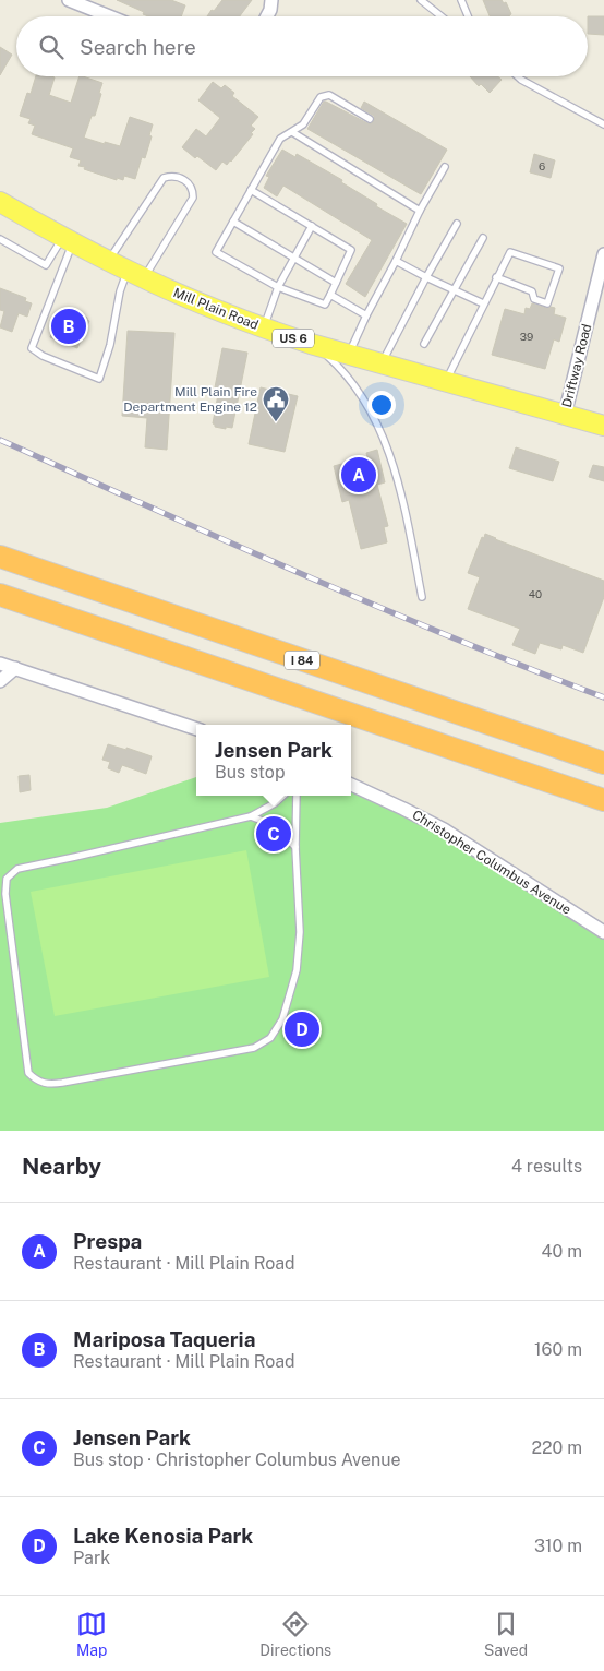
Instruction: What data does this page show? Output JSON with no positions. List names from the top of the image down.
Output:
{
  "streets": {
    "highway": ["I 84"],
    "main road": ["Mill Plain Road", "US 6"],
    "street": ["Driftway Road", "Christopher Columbus Avenue"]
  },
  "crossings": [
    ["Mill Plain Road", "Driftway Road"]
  ],
  "places": {
    "public building": ["Mill Plain Fire Department Engine 12"]
  },
  "house_numbers": ["6", "39", "40"],
  "page": {
    "search": "Search here",
    "pins": [
      "B",
      "A",
      "C",
      "D"
    ],
    "popup": ["Jensen Park", "Bus stop"],
    "heading": ["Nearby", "4 results"],
    "list": [
      {
        "mark": "A",
        "name": "Prespa",
        "note": "Restaurant · Mill Plain Road",
        "value": "40 m"
      },
      {
        "mark": "B",
        "name": "Mariposa Taqueria",
        "note": "Restaurant · Mill Plain Road",
        "value": "160 m"
      },
      {
        "mark": "C",
        "name": "Jensen Park",
        "note": "Bus stop · Christopher Columbus Avenue",
        "value": "220 m"
      },
      {
        "mark": "D",
        "name": "Lake Kenosia Park",
        "note": "Park",
        "value": "310 m"
      }
    ],
    "nav": ["Map", "Directions", "Saved"]
  }
}
